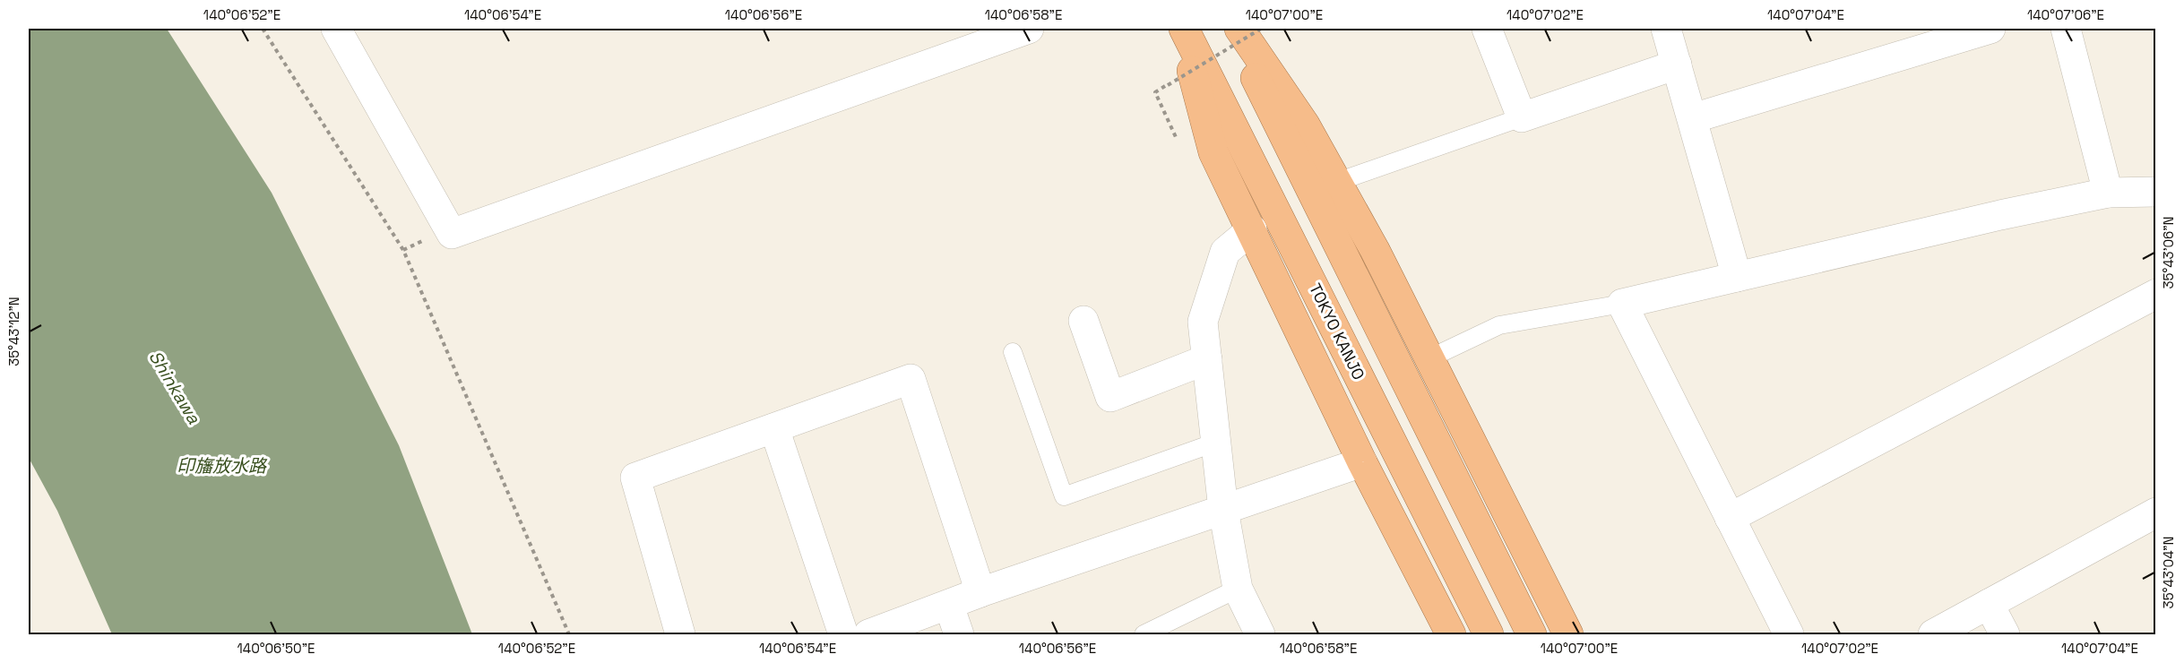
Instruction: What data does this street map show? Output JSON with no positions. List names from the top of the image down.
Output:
{
  "streets": {
    "highway": ["TOKYO KANJO"]
  },
  "water": ["Shinkawa", "印旛放水路"],
  "coordinates": [
    "140°06'52\"E",
    "140°06'54\"E",
    "140°06'56\"E",
    "140°06'58\"E",
    "140°07'00\"E",
    "140°07'02\"E",
    "140°07'04\"E",
    "140°07'06\"E",
    "35°43'06\"N",
    "35°43'12\"N",
    "35°43'04\"N",
    "140°06'50\"E"
  ]
}
